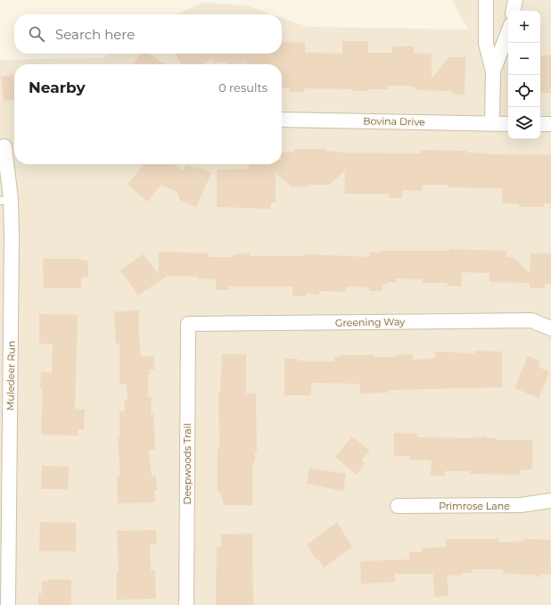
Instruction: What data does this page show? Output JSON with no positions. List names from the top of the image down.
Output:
{
  "streets": {
    "street": [
      "Bovina Drive",
      "Greening Way",
      "Muledeer Run",
      "Deepwoods Trail",
      "Primrose Lane"
    ]
  },
  "crossings": [
    ["Greening Way", "Deepwoods Trail"]
  ],
  "page": {
    "map_buttons": ["+", "−"],
    "search": "Search here",
    "heading": ["Nearby", "0 results"]
  }
}
